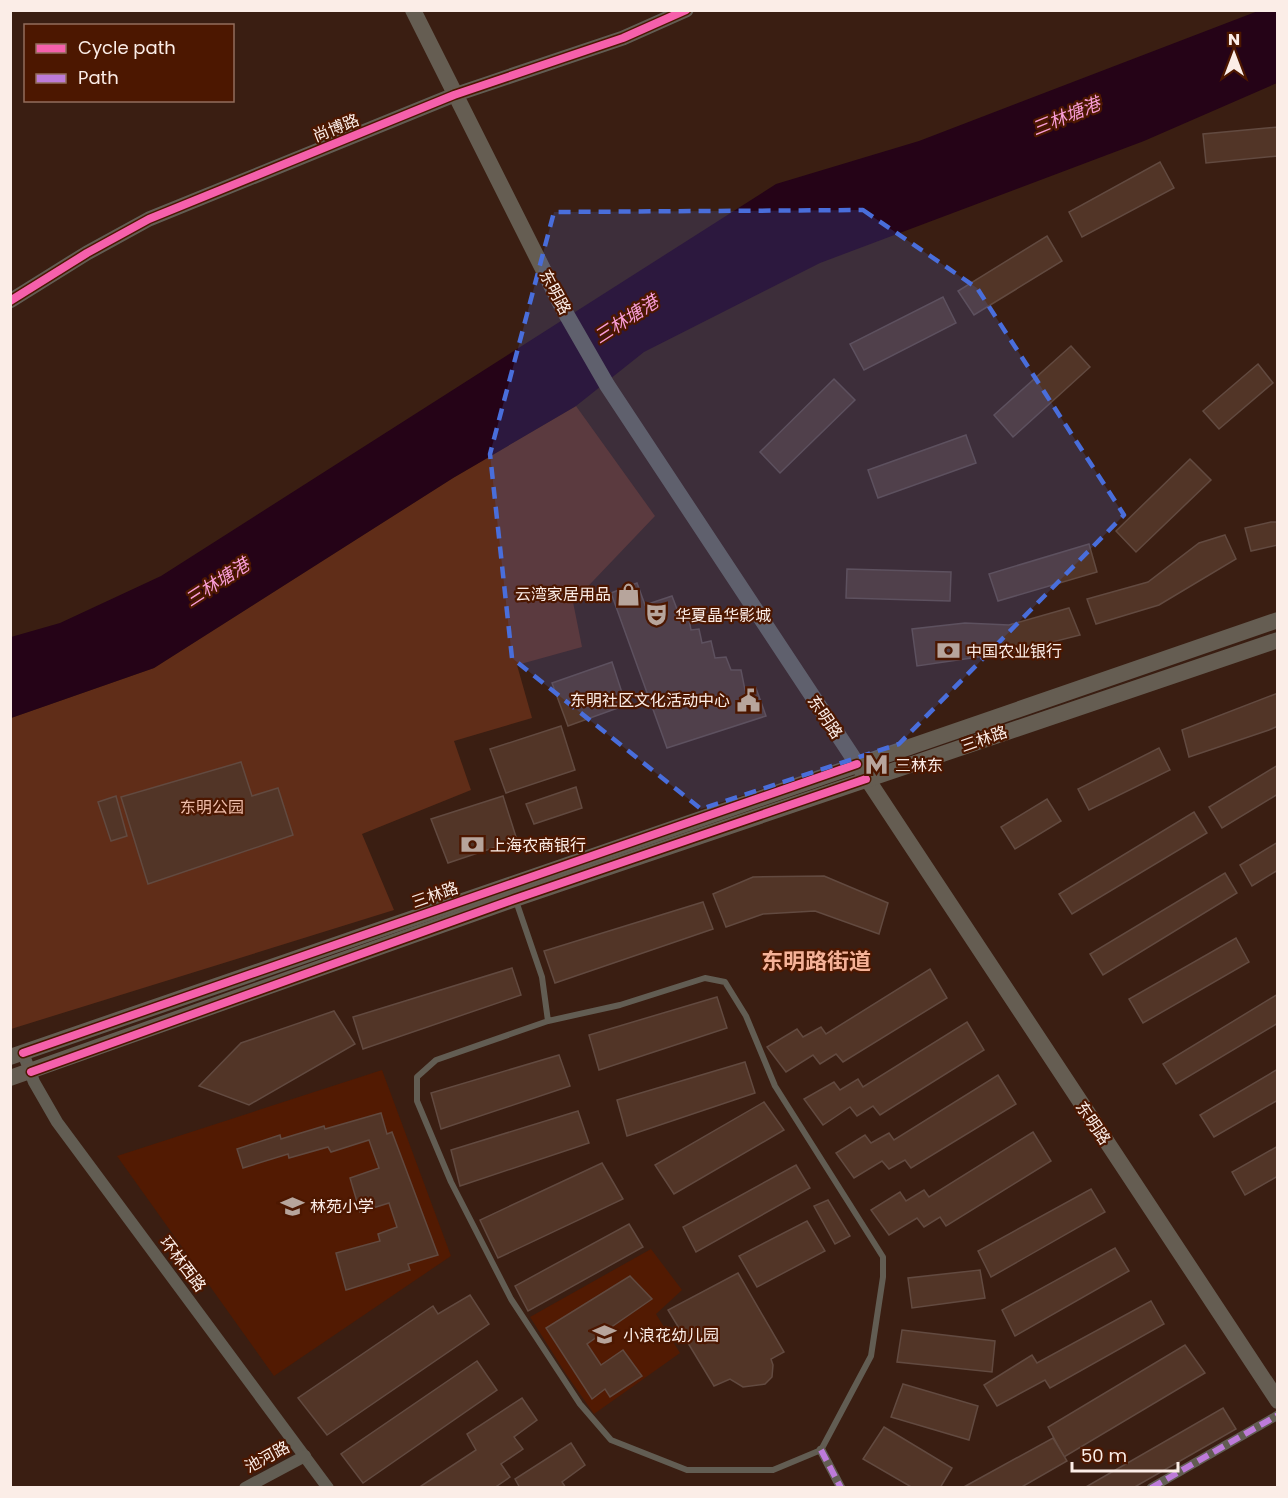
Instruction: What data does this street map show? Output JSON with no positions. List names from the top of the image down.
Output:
{
  "streets": {
    "main road": ["东明路", "三林路"],
    "street": ["尚博路", "环林西路", "池河路"]
  },
  "crossings": [
    ["尚博路", "东明路"],
    ["东明路", "三林路"],
    ["三林路", "环林西路"],
    ["环林西路", "池河路"]
  ],
  "districts": ["东明路街道"],
  "water": ["三林塘港"],
  "parks": ["东明公园"],
  "places": {
    "shop": ["云湾家居用品"],
    "theatre": ["华夏晶华影城"],
    "bank": ["中国农业银行", "上海农商银行"],
    "public building": ["东明社区文化活动中心"],
    "metro station": ["三林东"],
    "school or university": ["林苑小学", "小浪花幼儿园"]
  },
  "legend": ["Cycle path", "Path"],
  "scale_bar": "50 m",
  "north": "top"
}
